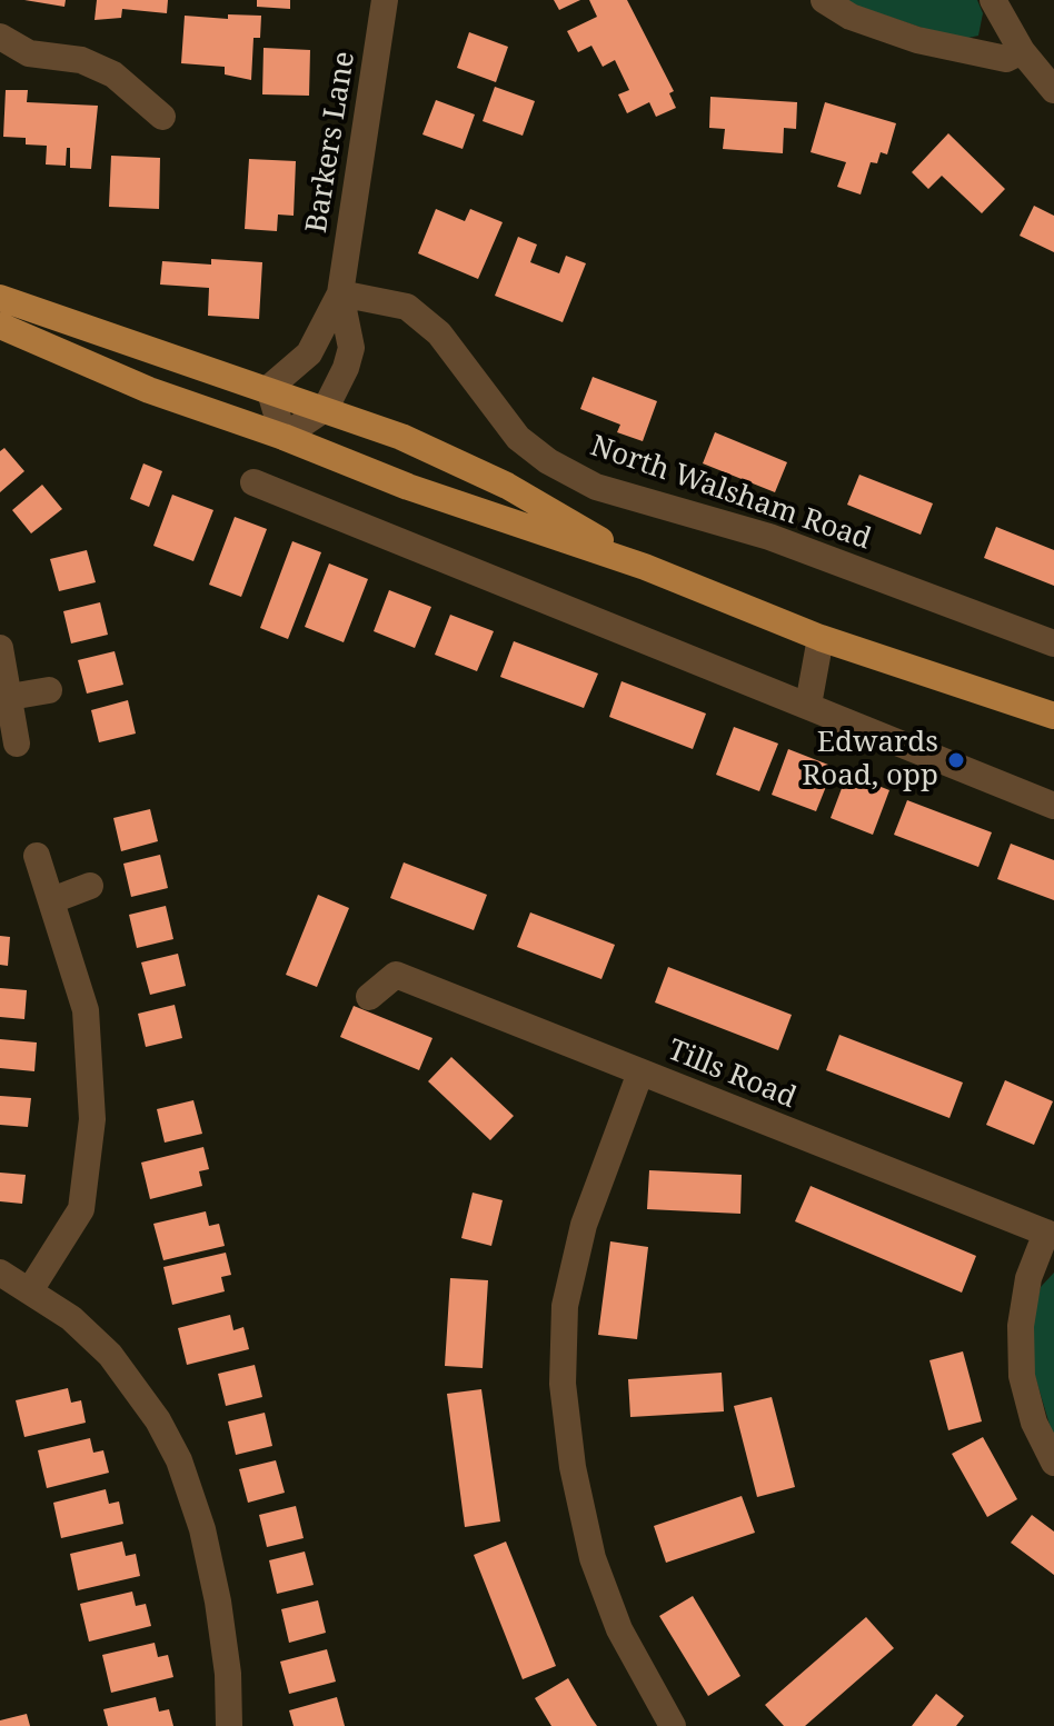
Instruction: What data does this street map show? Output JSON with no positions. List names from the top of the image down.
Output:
{
  "streets": {
    "street": ["Barkers Lane", "North Walsham Road", "Tills Road"]
  },
  "crossings": [
    ["Barkers Lane", "North Walsham Road"]
  ],
  "places": ["Edwards Road, opp"]
}
